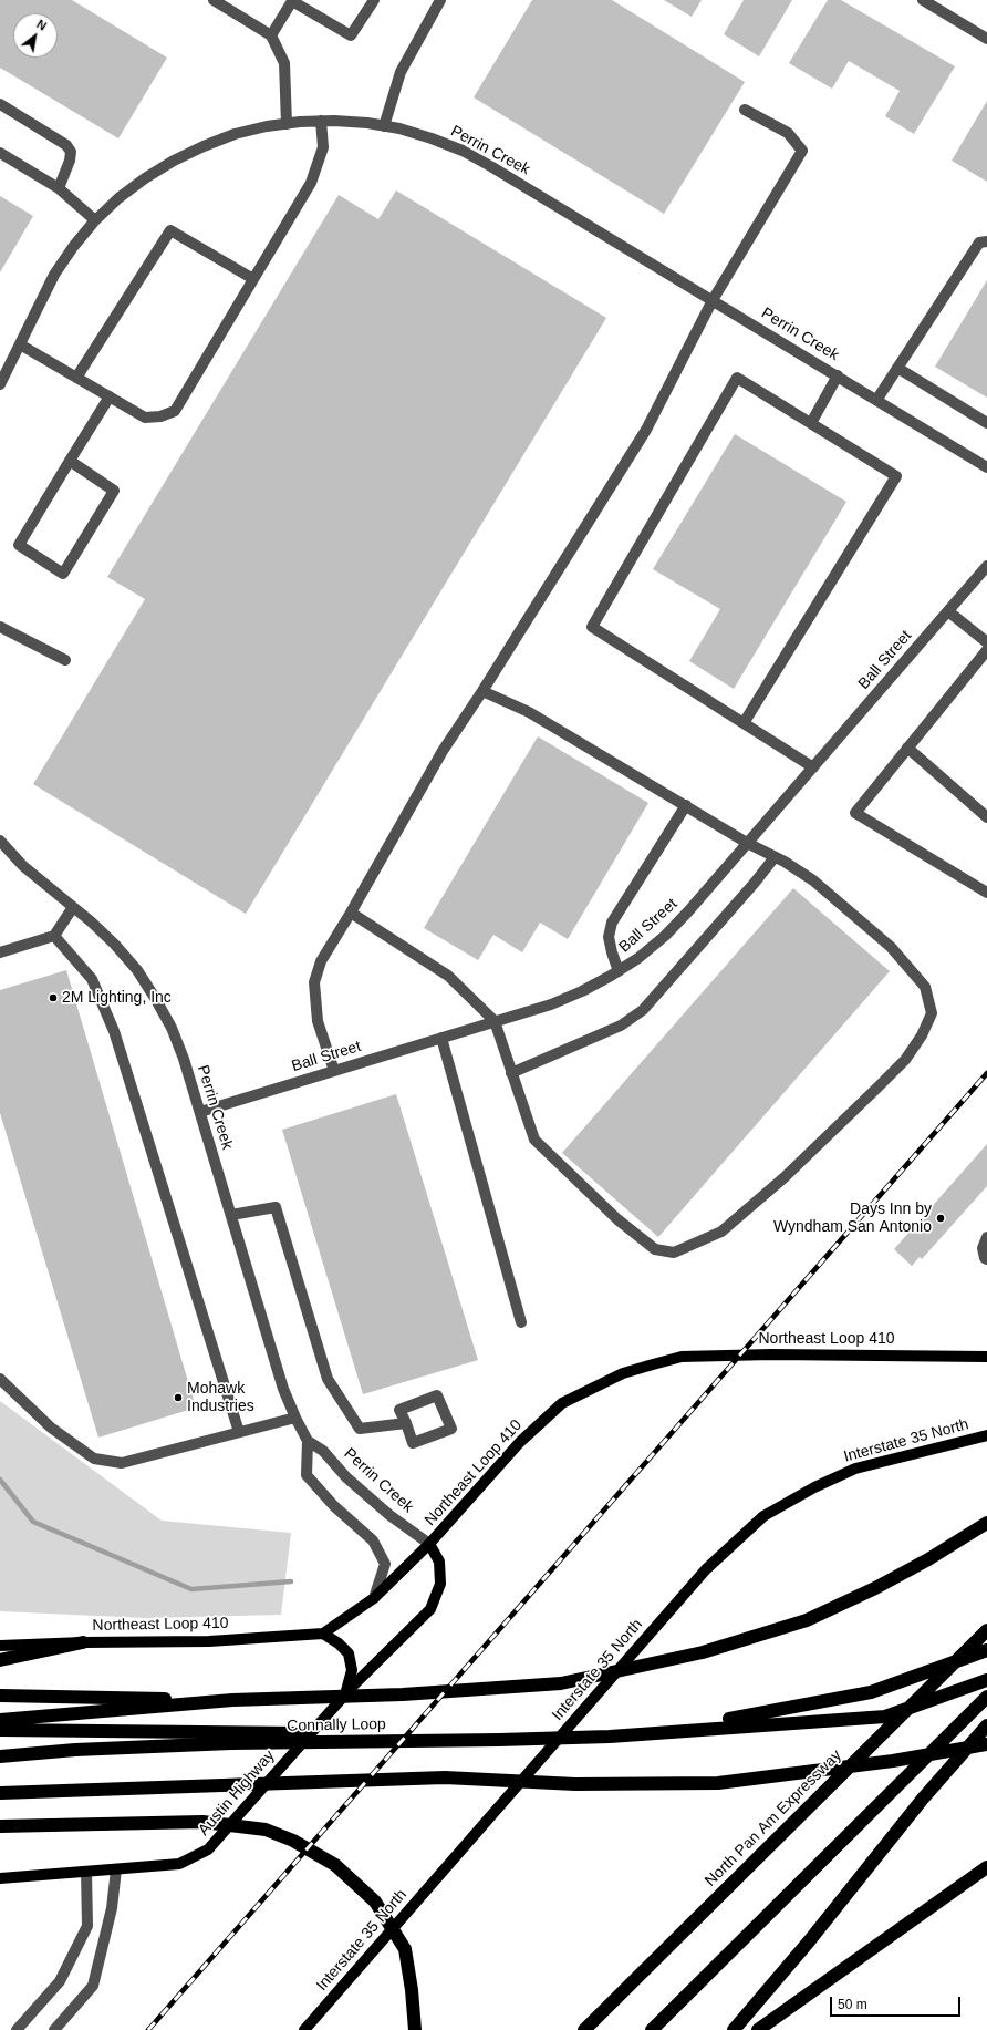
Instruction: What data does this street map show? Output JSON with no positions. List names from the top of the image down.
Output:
{
  "streets": {
    "highway": ["Connally Loop", "North Pan Am Expressway"],
    "main road": ["Northeast Loop 410", "Interstate 35 North", "Austin Highway"],
    "street": ["Perrin Creek", "Ball Street"]
  },
  "crossings": [
    ["Perrin Creek", "Ball Street"],
    ["Perrin Creek", "Northeast Loop 410"],
    ["Northeast Loop 410", "Austin Highway"]
  ],
  "places": ["2M Lighting, Inc", "Days Inn by Wyndham San Antonio", "Mohawk Industries"],
  "scale_bar": "50 m",
  "north": "top right"
}
